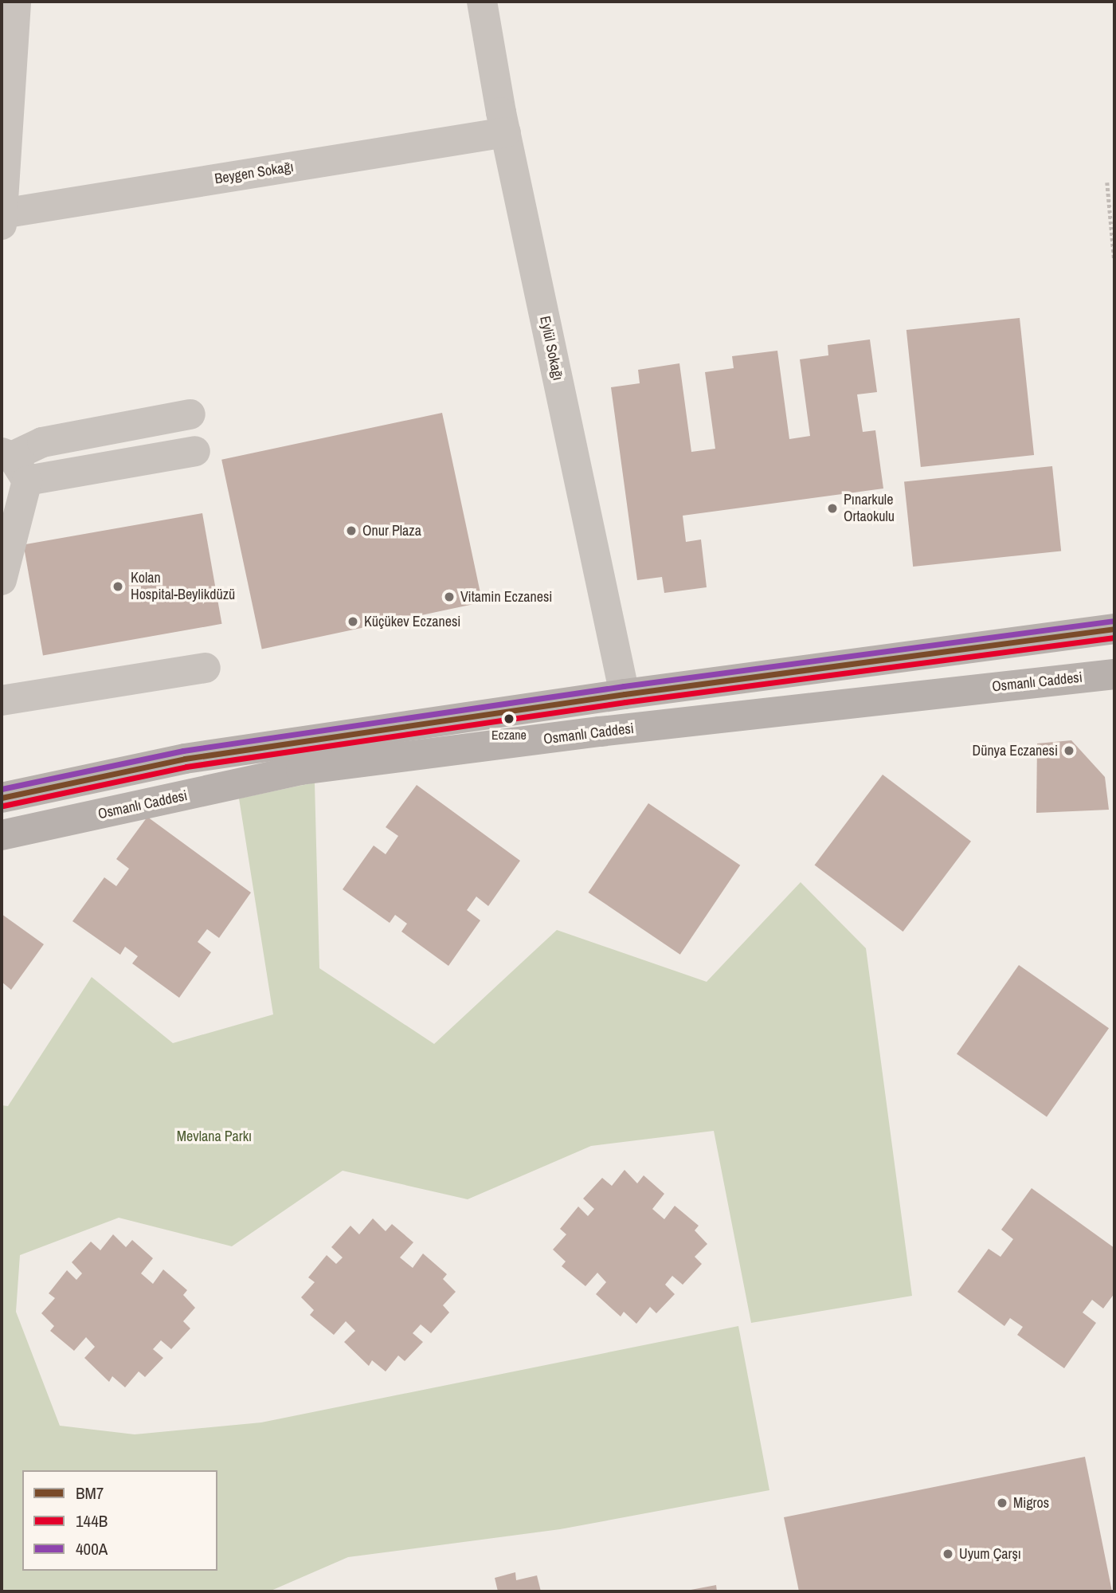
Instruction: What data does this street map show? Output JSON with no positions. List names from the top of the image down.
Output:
{
  "streets": {
    "main road": ["Osmanlı Caddesi"],
    "street": ["Beygen Sokağı", "Eylül Sokağı"]
  },
  "crossings": [
    ["Beygen Sokağı", "Eylül Sokağı"]
  ],
  "parks": ["Mevlana Parkı"],
  "places": [
    "Pınarkule Ortaokulu",
    "Onur Plaza",
    "Kolan Hospital-Beylikdüzü",
    "Vitamin Eczanesi",
    "Küçükev Eczanesi",
    "Eczane",
    "Dünya Eczanesi",
    "Migros",
    "Uyum Çarşı"
  ],
  "lines": ["transit line 400A", "transit line BM7", "transit line 144B"],
  "legend": ["BM7", "144B", "400A"]
}
